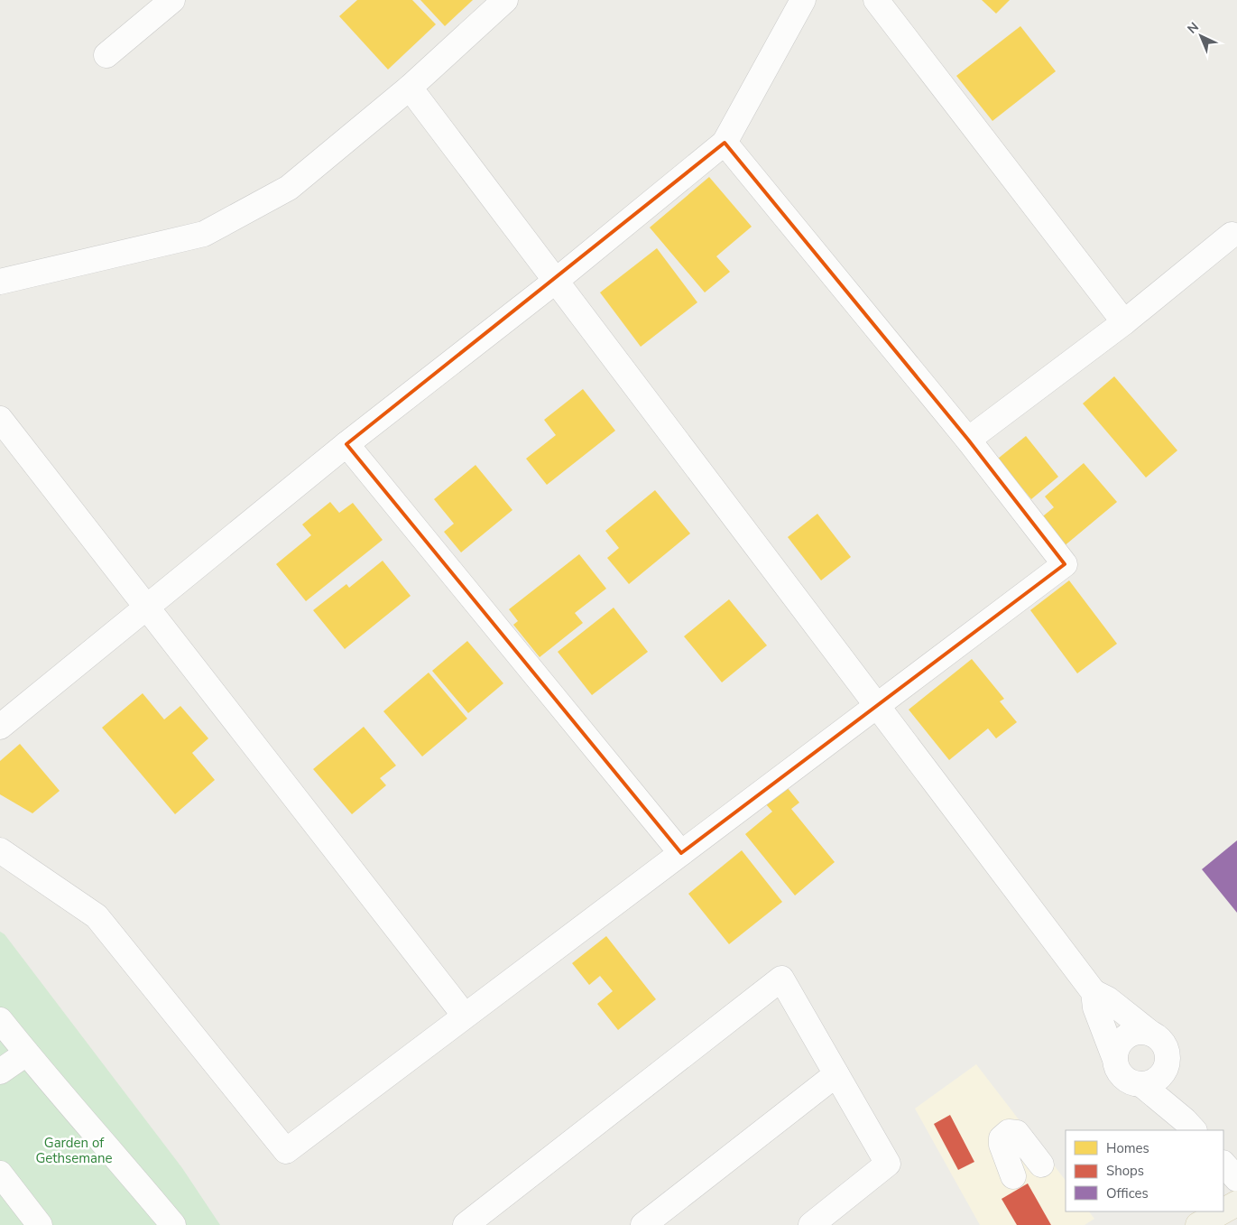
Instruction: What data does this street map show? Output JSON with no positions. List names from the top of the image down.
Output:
{
  "parks": ["Garden of Gethsemane"],
  "legend": ["Homes", "Shops", "Offices"],
  "north": "top left"
}
